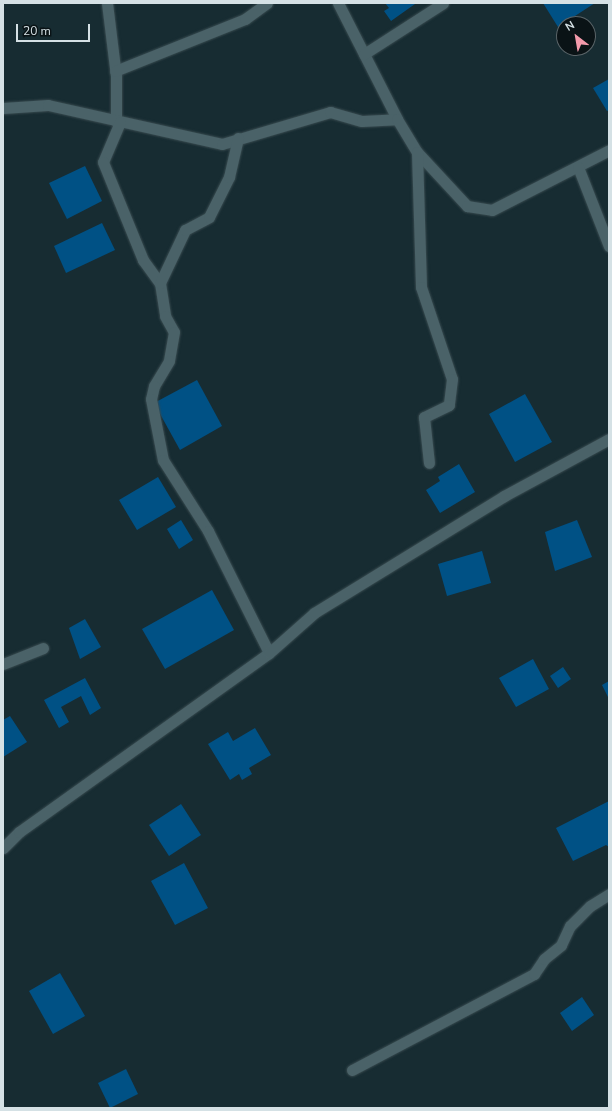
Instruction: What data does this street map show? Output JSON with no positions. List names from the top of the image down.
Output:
{
  "scale_bar": "20 m",
  "north": "top left"
}
